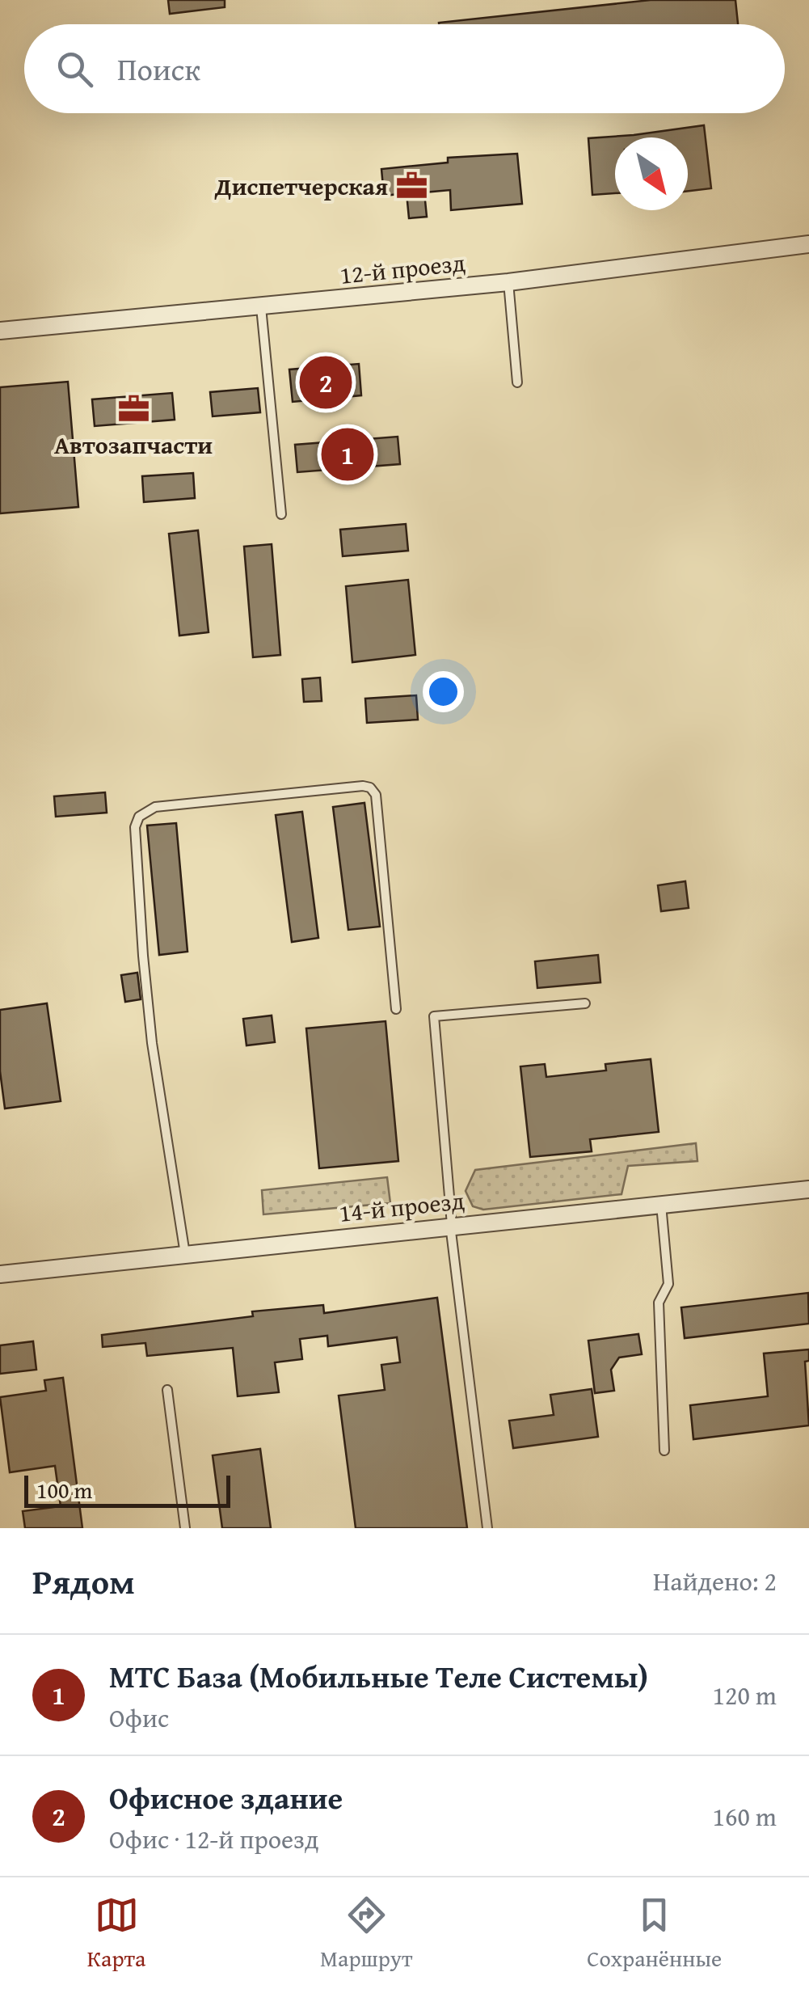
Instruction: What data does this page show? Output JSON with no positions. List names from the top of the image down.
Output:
{
  "streets": {
    "street": ["12-й проезд", "14-й проезд"]
  },
  "places": {
    "office": ["Диспетчерская", "Автозапчасти"]
  },
  "scale_bar": "100 m",
  "north": "bottom right",
  "page": {
    "search": "Поиск",
    "pins": ["2", "1"],
    "scale": "100 m",
    "heading": ["Рядом", "Найдено: 2"],
    "list": [
      {
        "mark": "1",
        "name": "МТС База (Мобильные Теле Системы)",
        "note": "Офис",
        "value": "120 m"
      },
      {
        "mark": "2",
        "name": "Офисное здание",
        "note": "Офис · 12-й проезд",
        "value": "160 m"
      }
    ],
    "nav": ["Карта", "Маршрут", "Сохранённые"]
  }
}
